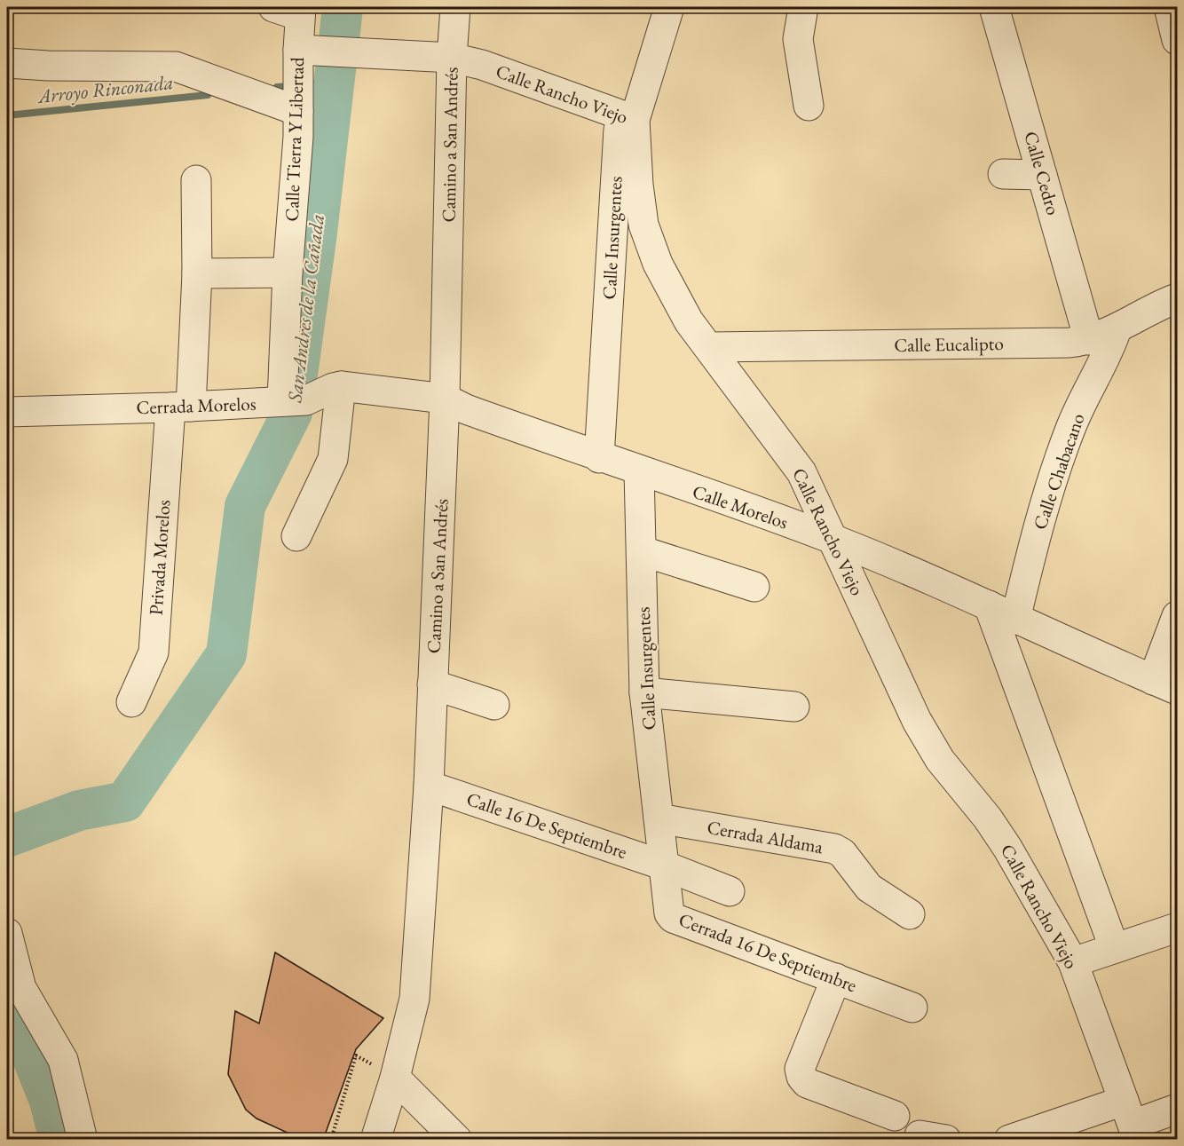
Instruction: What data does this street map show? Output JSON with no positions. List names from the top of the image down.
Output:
{
  "streets": {
    "street": [
      "Calle Rancho Viejo",
      "Calle Tierra Y Libertad",
      "Camino a San Andrés",
      "Calle Cedro",
      "Calle Insurgentes",
      "Calle Eucalipto",
      "Cerrada Morelos",
      "Calle Chabacano",
      "Calle Morelos",
      "Privada Morelos",
      "Calle 16 De Septiembre",
      "Cerrada Aldama",
      "Cerrada 16 De Septiembre"
    ]
  },
  "crossings": [
    ["Calle Rancho Viejo", "Calle Tierra Y Libertad"],
    ["Calle Rancho Viejo", "Camino a San Andrés"],
    ["Calle Rancho Viejo", "Calle Insurgentes"],
    ["Calle Rancho Viejo", "Calle Eucalipto"],
    ["Calle Rancho Viejo", "Calle Morelos"],
    ["Calle Tierra Y Libertad", "Cerrada Morelos"],
    ["Camino a San Andrés", "Cerrada Morelos"],
    ["Camino a San Andrés", "Calle Morelos"],
    ["Camino a San Andrés", "Calle 16 De Septiembre"],
    ["Calle Cedro", "Calle Eucalipto"],
    ["Calle Insurgentes", "Calle Morelos"],
    ["Calle Insurgentes", "Calle 16 De Septiembre"],
    ["Calle Insurgentes", "Cerrada Aldama"],
    ["Calle Insurgentes", "Cerrada 16 De Septiembre"],
    ["Calle Eucalipto", "Calle Chabacano"],
    ["Cerrada Morelos", "Calle Morelos"],
    ["Cerrada Morelos", "Privada Morelos"],
    ["Calle Chabacano", "Calle Morelos"],
    ["Calle 16 De Septiembre", "Cerrada 16 De Septiembre"]
  ],
  "water": ["Arroyo Rinconada", "San Andres de la Cañada"]
}
